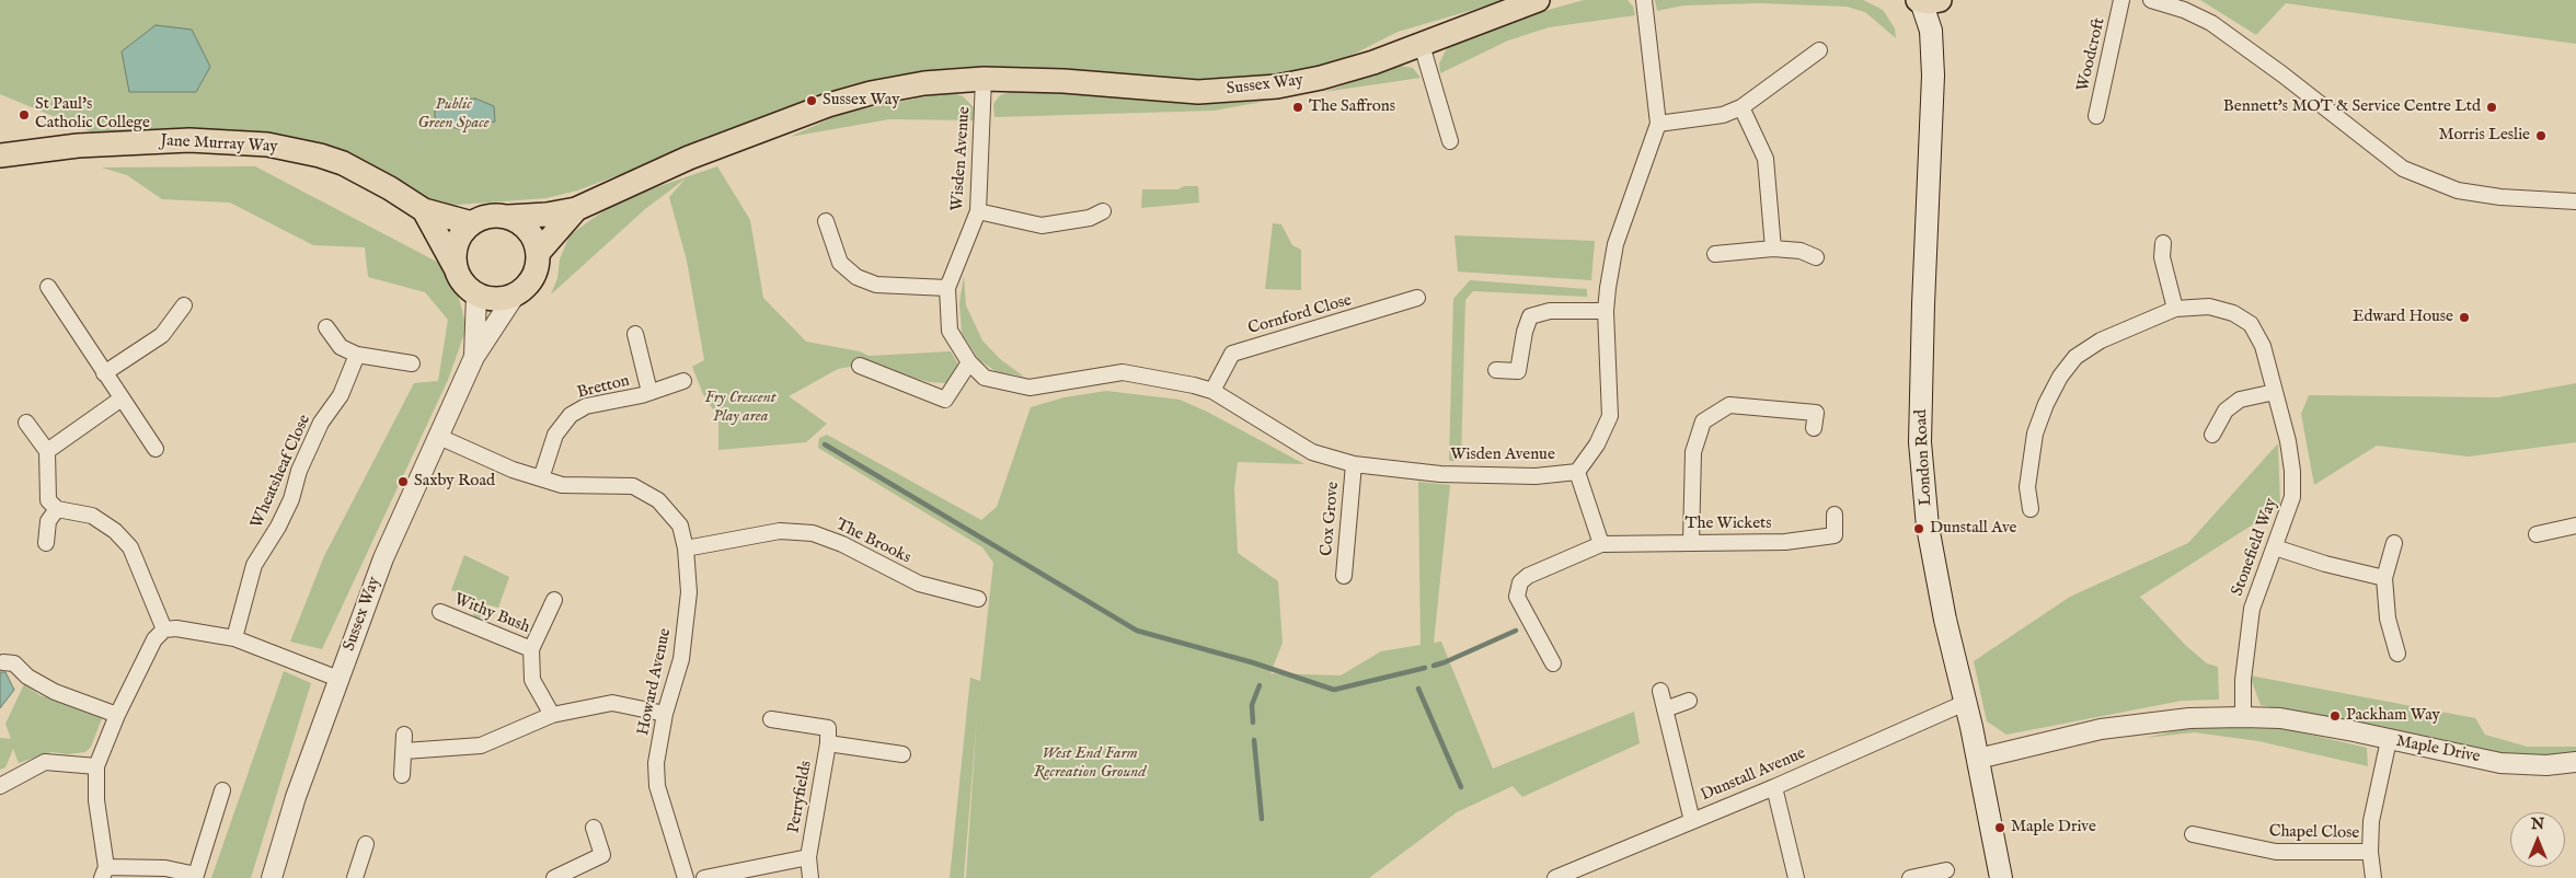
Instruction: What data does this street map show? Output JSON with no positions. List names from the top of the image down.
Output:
{
  "streets": {
    "main road": ["Sussex Way", "Jane Murray Way", "London Road"],
    "street": [
      "Woodcroft",
      "Wisden Avenue",
      "Cornford Close",
      "Bretton",
      "Wheatsheaf Close",
      "Cox Grove",
      "The Wickets",
      "The Brooks",
      "Stonefield Way",
      "Withy Bush",
      "Howard Avenue",
      "Maple Drive",
      "Dunstall Avenue",
      "Perryfields",
      "Chapel Close"
    ]
  },
  "crossings": [
    ["Sussex Way", "Jane Murray Way"],
    ["Sussex Way", "Wisden Avenue"],
    ["Sussex Way", "Howard Avenue"],
    ["Wisden Avenue", "Cornford Close"],
    ["Wisden Avenue", "Cox Grove"],
    ["Bretton", "Howard Avenue"],
    ["London Road", "Maple Drive"],
    ["London Road", "Dunstall Avenue"],
    ["The Brooks", "Howard Avenue"],
    ["Stonefield Way", "Maple Drive"]
  ],
  "parks": ["Public Green Space", "Fry Crescent Play area", "West End Farm Recreation Ground"],
  "places": [
    "Sussex Way",
    "The Saffrons",
    "Bennett's MOT & Service Centre Ltd",
    "St Paul's Catholic College",
    "Morris Leslie",
    "Edward House",
    "Saxby Road",
    "Dunstall Ave",
    "Packham Way",
    "Maple Drive"
  ],
  "north": "top"
}
